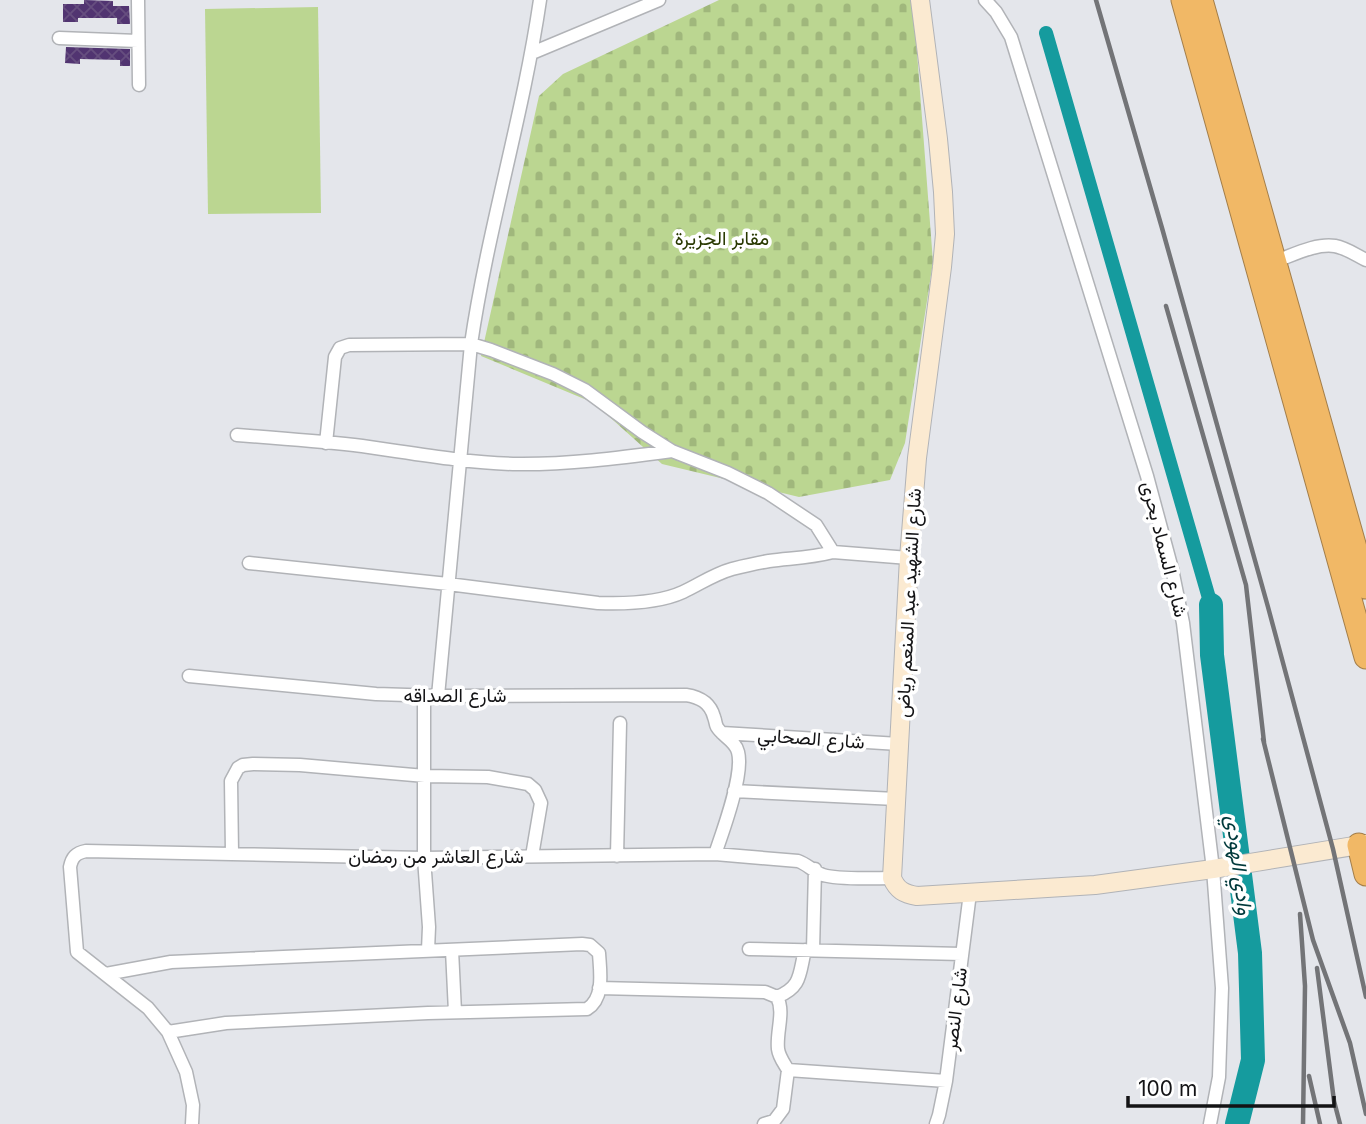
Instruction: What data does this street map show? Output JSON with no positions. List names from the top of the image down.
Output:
{
  "streets": {
    "street": [
      "شارع السماد بحرى",
      "شارع الشهيد عبد المنعم رياض",
      "شارع الصداقه",
      "شارع الصحابي",
      "شارع العاشر من رمضان",
      "شارع النصر"
    ]
  },
  "crossings": [
    ["شارع الشهيد عبد المنعم رياض", "شارع الصحابي"],
    ["شارع الشهيد عبد المنعم رياض", "شارع العاشر من رمضان"],
    ["شارع الصداقه", "شارع الصحابي"]
  ],
  "water": ["وادي الهودي"],
  "parks": ["مقابر الجزيرة"],
  "scale_bar": "100 m"
}
